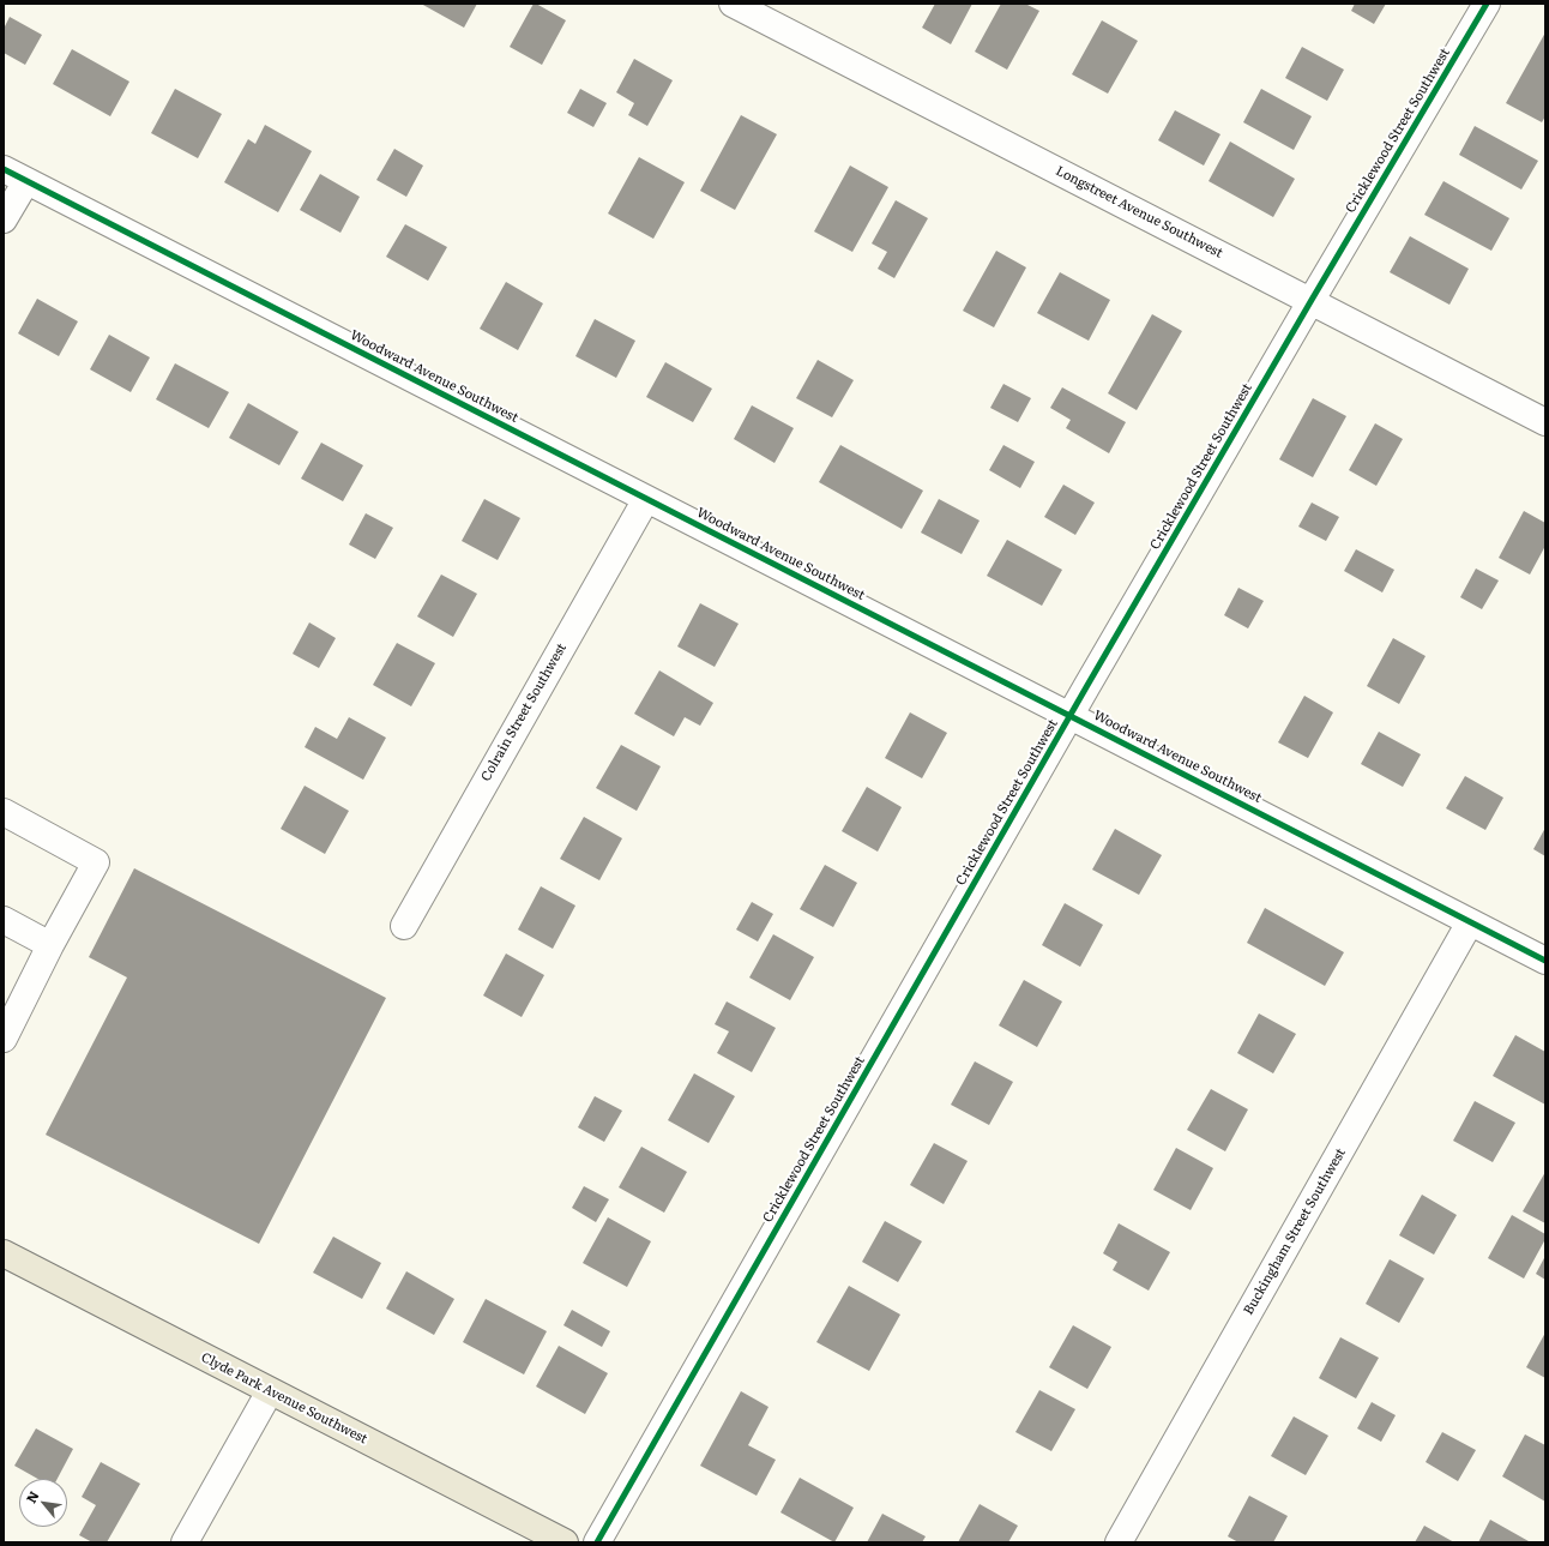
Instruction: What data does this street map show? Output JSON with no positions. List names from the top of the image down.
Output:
{
  "streets": {
    "main road": ["Clyde Park Avenue Southwest"],
    "street": [
      "Cricklewood Street Southwest",
      "Longstreet Avenue Southwest",
      "Woodward Avenue Southwest",
      "Colrain Street Southwest",
      "Buckingham Street Southwest"
    ]
  },
  "crossings": [
    ["Cricklewood Street Southwest", "Longstreet Avenue Southwest"],
    ["Cricklewood Street Southwest", "Woodward Avenue Southwest"],
    ["Woodward Avenue Southwest", "Colrain Street Southwest"],
    ["Woodward Avenue Southwest", "Buckingham Street Southwest"]
  ],
  "north": "top left"
}
